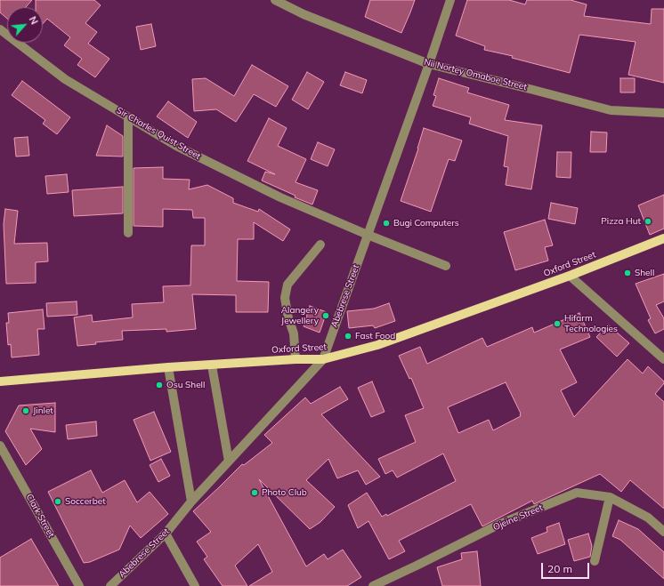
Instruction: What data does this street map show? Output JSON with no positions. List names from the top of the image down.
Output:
{
  "streets": {
    "main road": ["Oxford Street"],
    "street": [
      "Nii Nortey Omaboe Street",
      "Sir Charles Quist Street",
      "Abebrese Street",
      "Clark Street",
      "Ojeine Street"
    ]
  },
  "crossings": [
    ["Nii Nortey Omaboe Street", "Abebrese Street"],
    ["Sir Charles Quist Street", "Abebrese Street"],
    ["Oxford Street", "Abebrese Street"]
  ],
  "places": [
    "Pizza Hut",
    "Bugi Computers",
    "Shell",
    "Alangery Jewellery",
    "Hifarm Technologies",
    "Fast Food",
    "Osu Shell",
    "Jinlet",
    "Photo Club",
    "Soccerbet"
  ],
  "scale_bar": "20 m",
  "north": "top right"
}
